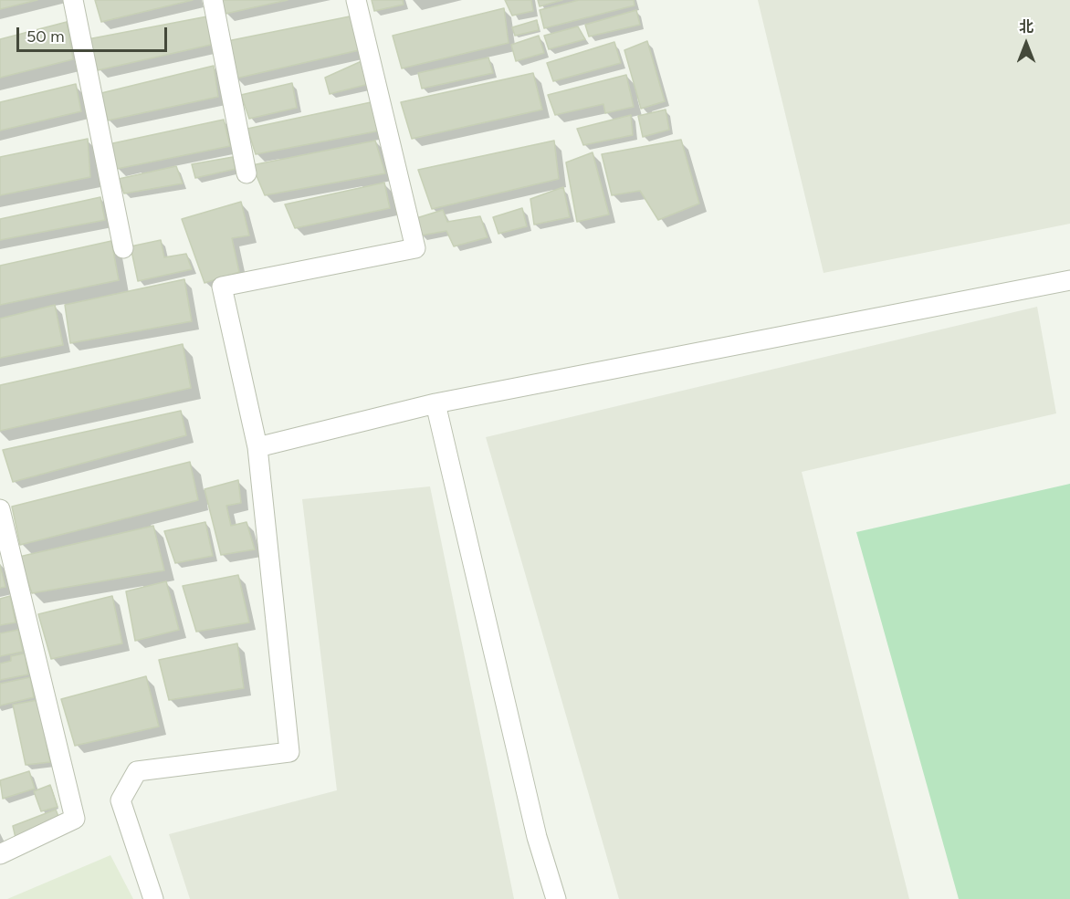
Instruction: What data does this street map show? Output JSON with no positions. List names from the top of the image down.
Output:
{
  "scale_bar": "50 m",
  "north": "top"
}
